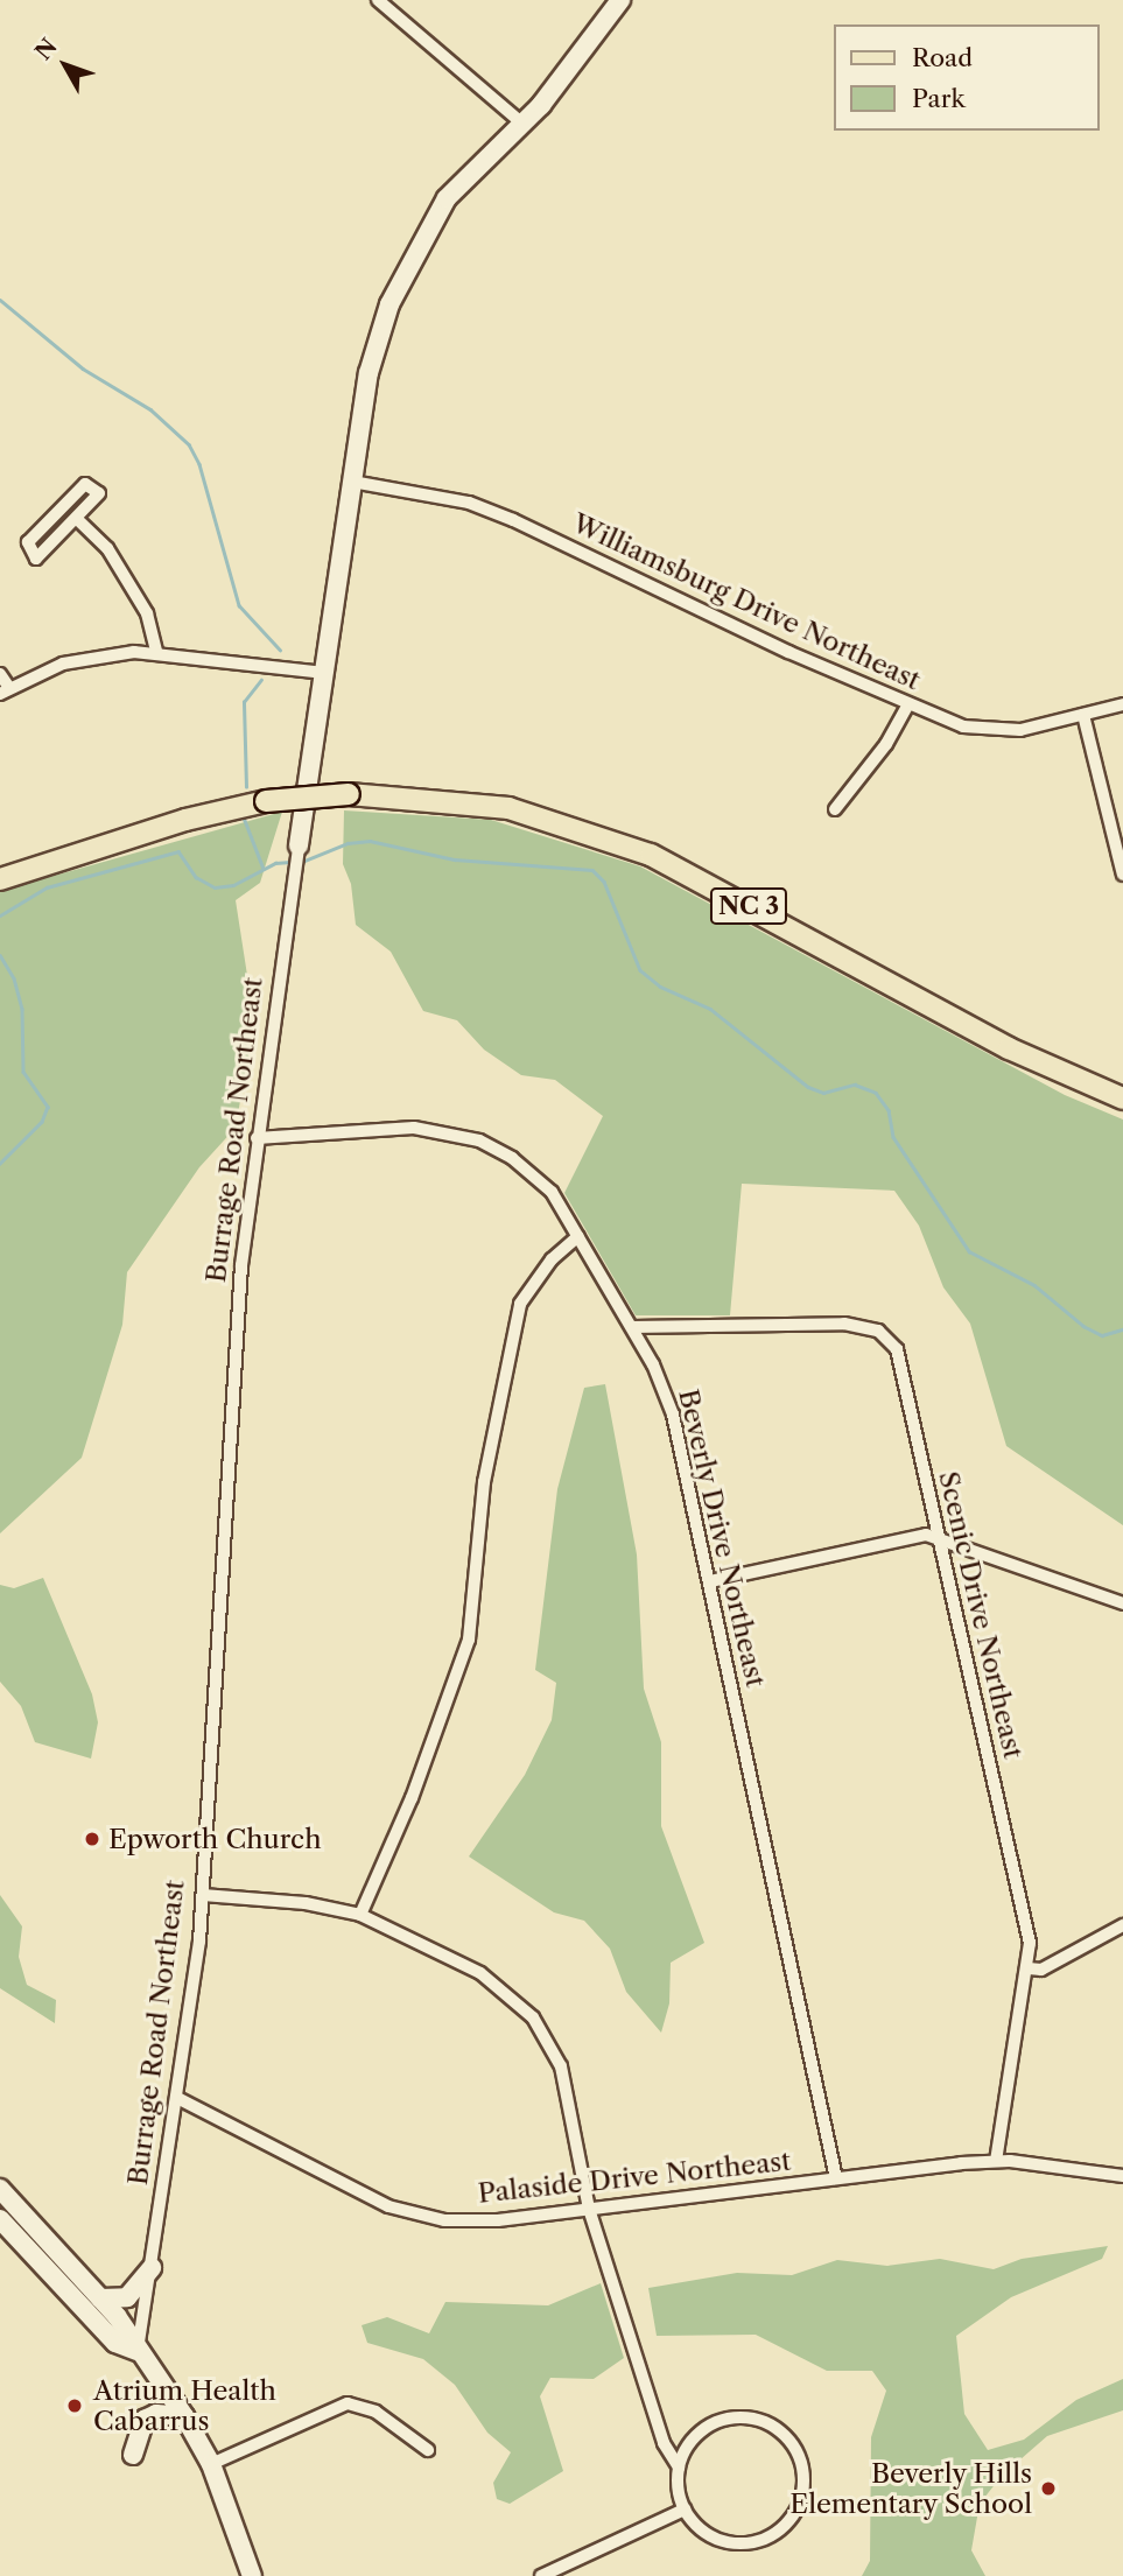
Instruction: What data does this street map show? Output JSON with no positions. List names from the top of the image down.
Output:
{
  "streets": {
    "main road": ["NC 3"],
    "street": [
      "Williamsburg Drive Northeast",
      "Burrage Road Northeast",
      "Beverly Drive Northeast",
      "Scenic Drive Northeast",
      "Palaside Drive Northeast"
    ]
  },
  "crossings": [
    ["Williamsburg Drive Northeast", "Burrage Road Northeast"],
    ["Burrage Road Northeast", "Beverly Drive Northeast"],
    ["Burrage Road Northeast", "Palaside Drive Northeast"],
    ["Beverly Drive Northeast", "Scenic Drive Northeast"],
    ["Beverly Drive Northeast", "Palaside Drive Northeast"],
    ["Scenic Drive Northeast", "Palaside Drive Northeast"]
  ],
  "places": ["Epworth Church", "Atrium Health Cabarrus", "Beverly Hills Elementary School"],
  "legend": ["Road", "Park"],
  "north": "top left"
}
